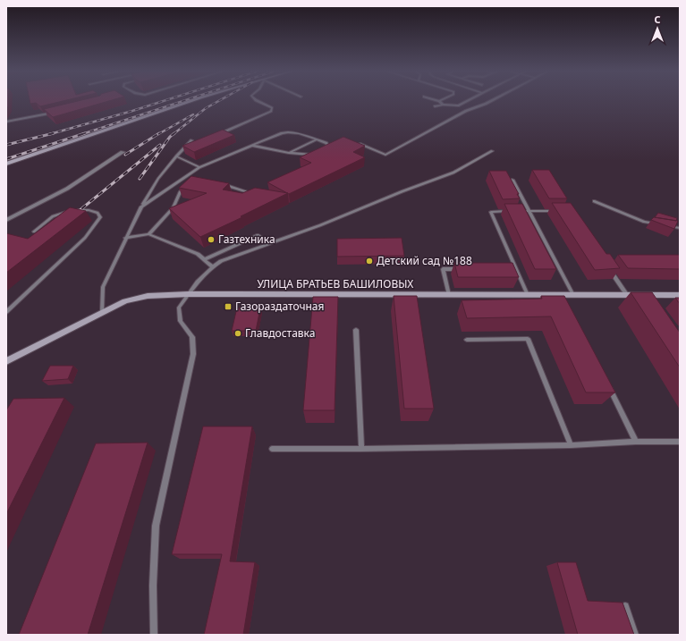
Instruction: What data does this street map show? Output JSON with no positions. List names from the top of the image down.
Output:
{
  "streets": {
    "street": ["УЛИЦА БРАТЬЕВ БАШИЛОВЫХ"]
  },
  "places": {
    "other": ["Газтехника", "Детский сад №188", "Главдоставка"],
    "transit": ["Газораздаточная"]
  },
  "north": "top"
}
